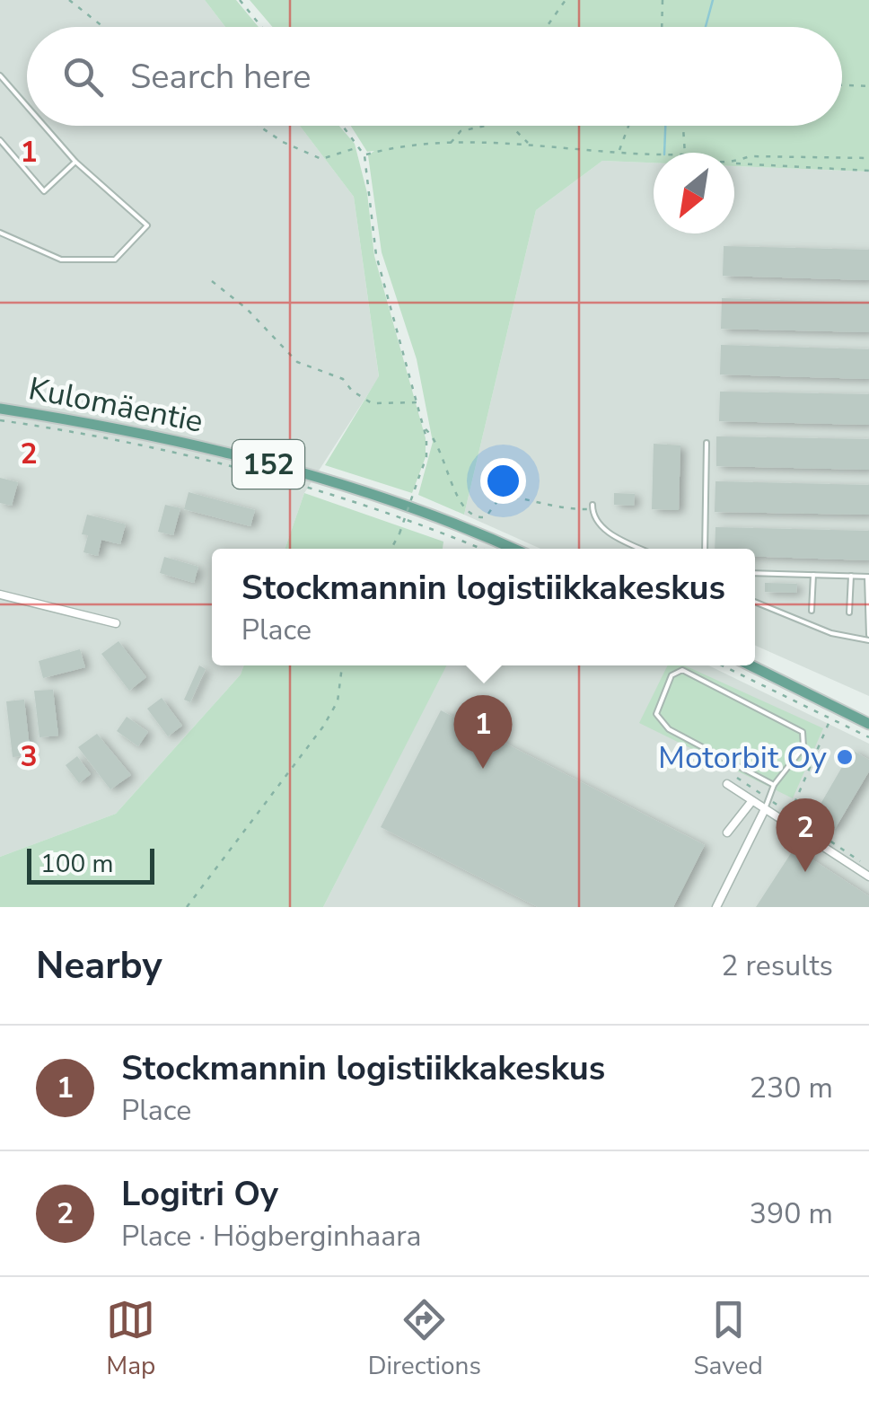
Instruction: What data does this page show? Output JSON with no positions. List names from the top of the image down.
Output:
{
  "streets": {
    "main road": ["Kulomäentie", "152"]
  },
  "places": ["Motorbit Oy"],
  "scale_bar": "100 m",
  "north": "bottom left",
  "page": {
    "search": "Search here",
    "popup": ["Stockmannin logistiikkakeskus", "Place"],
    "pins": ["1", "2"],
    "scale": "100 m",
    "heading": ["Nearby", "2 results"],
    "list": [
      {
        "mark": "1",
        "name": "Stockmannin logistiikkakeskus",
        "note": "Place",
        "value": "230 m"
      },
      {
        "mark": "2",
        "name": "Logitri Oy",
        "note": "Place · Högberginhaara",
        "value": "390 m"
      }
    ],
    "nav": ["Map", "Directions", "Saved"]
  },
  "grid": {
    "rows": ["1", "2", "3"]
  }
}
